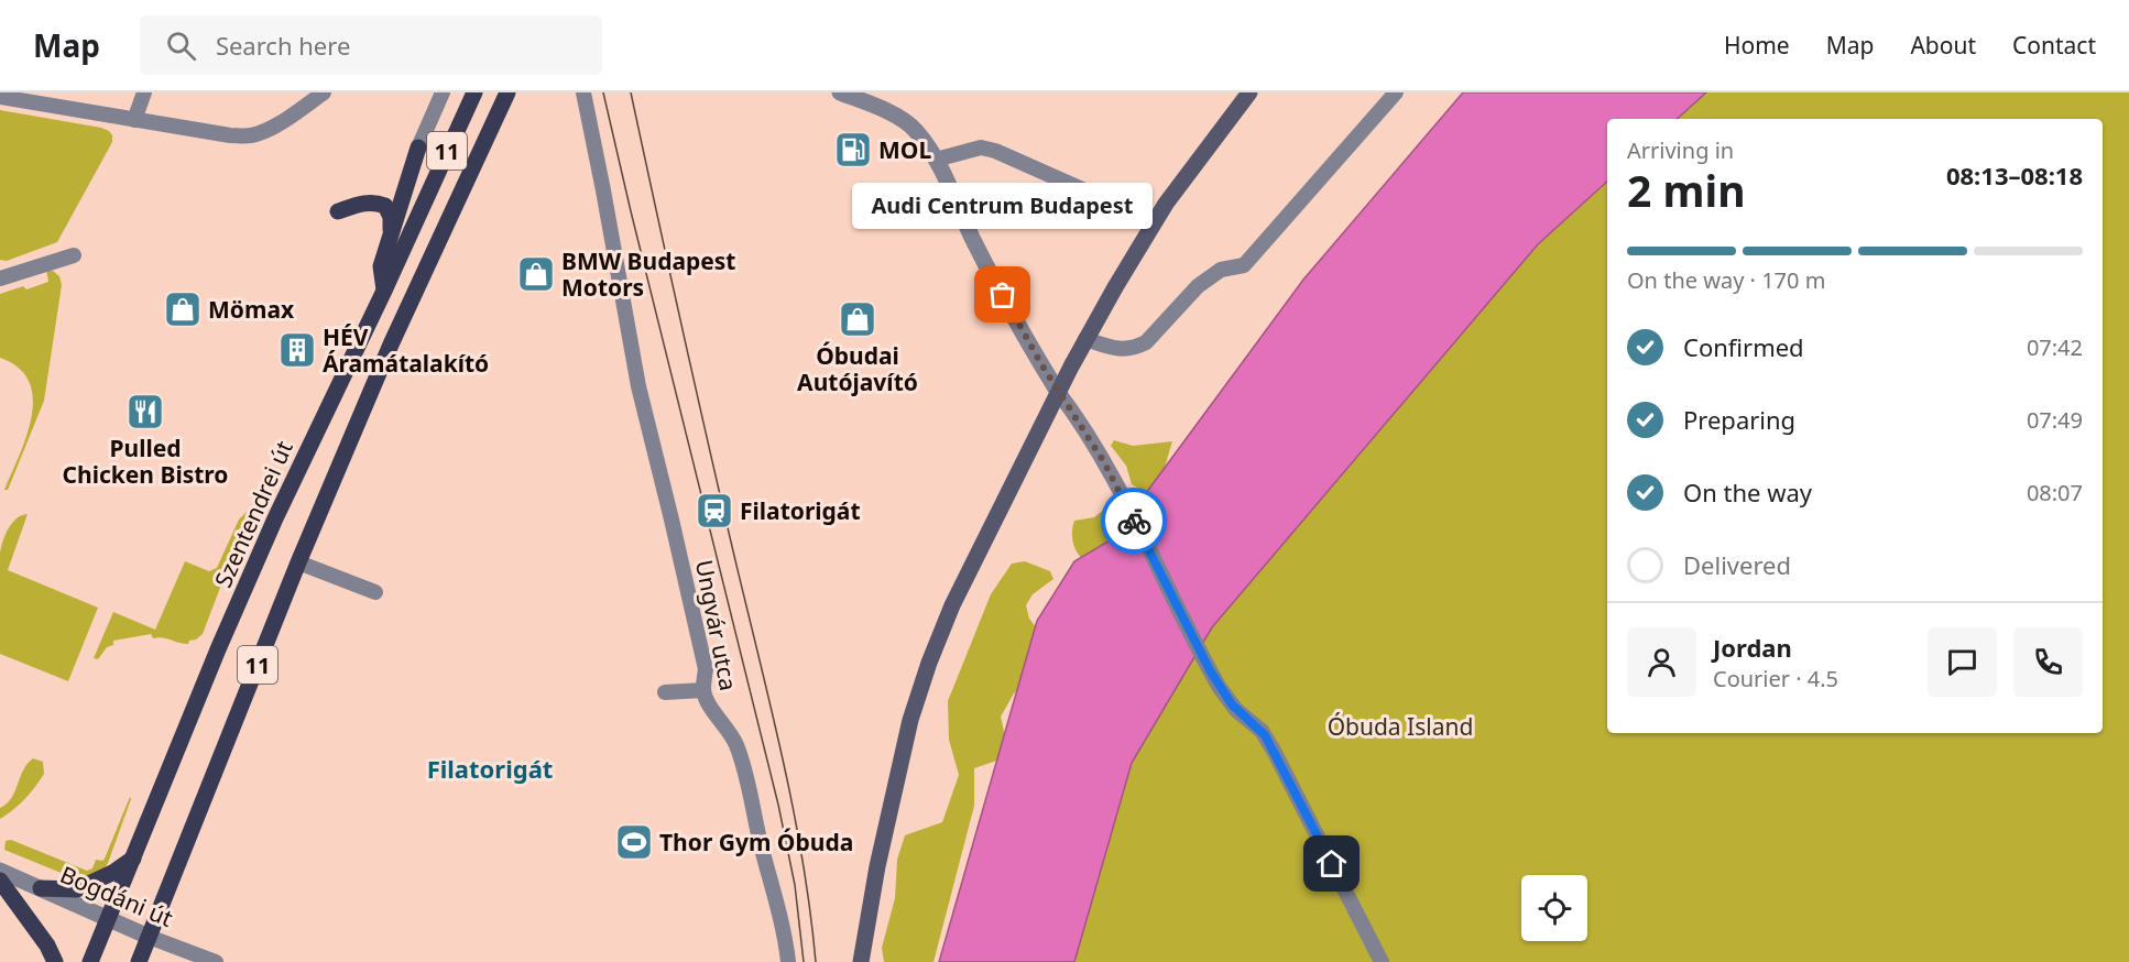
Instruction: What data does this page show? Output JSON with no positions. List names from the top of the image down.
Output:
{
  "streets": {
    "main road": ["11", "Szentendrei út"],
    "street": ["Ungvár utca", "Bogdáni út"]
  },
  "crossings": [
    ["11", "Bogdáni út"],
    ["Szentendrei út", "Bogdáni út"]
  ],
  "districts": ["Filatorigát"],
  "parks": ["Óbuda Island"],
  "places": {
    "fuel station": ["MOL"],
    "shop": ["BMW Budapest Motors", "Mömax", "Óbudai Autójavító"],
    "other": ["Audi Centrum Budapest"],
    "building": ["HÉV Áramátalakító"],
    "restaurant": ["Pulled Chicken Bistro"],
    "station": ["Filatorigát"],
    "sports": ["Thor Gym Óbuda"]
  },
  "page": {
    "header": "Map",
    "search": "Search here",
    "nav": [
      "Home",
      "Map",
      "About",
      "Contact"
    ],
    "heading": ["2 min", "Arriving in", "08:13–08:18"],
    "panel": ["Jordan", "Courier · 4.5"],
    "bubble": "Audi Centrum Budapest",
    "bar": "On the way · 170 m",
    "list": [
      ["Confirmed", "07:42"],
      ["Preparing", "07:49"],
      ["On the way", "08:07"],
      "Delivered"
    ]
  }
}
